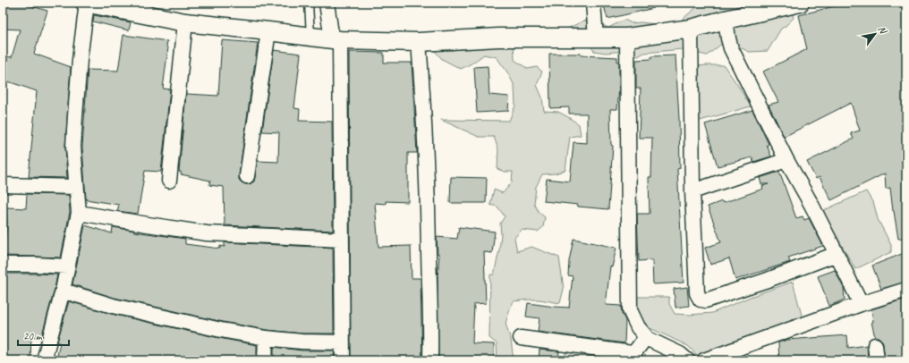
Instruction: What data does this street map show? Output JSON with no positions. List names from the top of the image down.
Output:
{
  "scale_bar": "20 m",
  "north": "top right"
}
